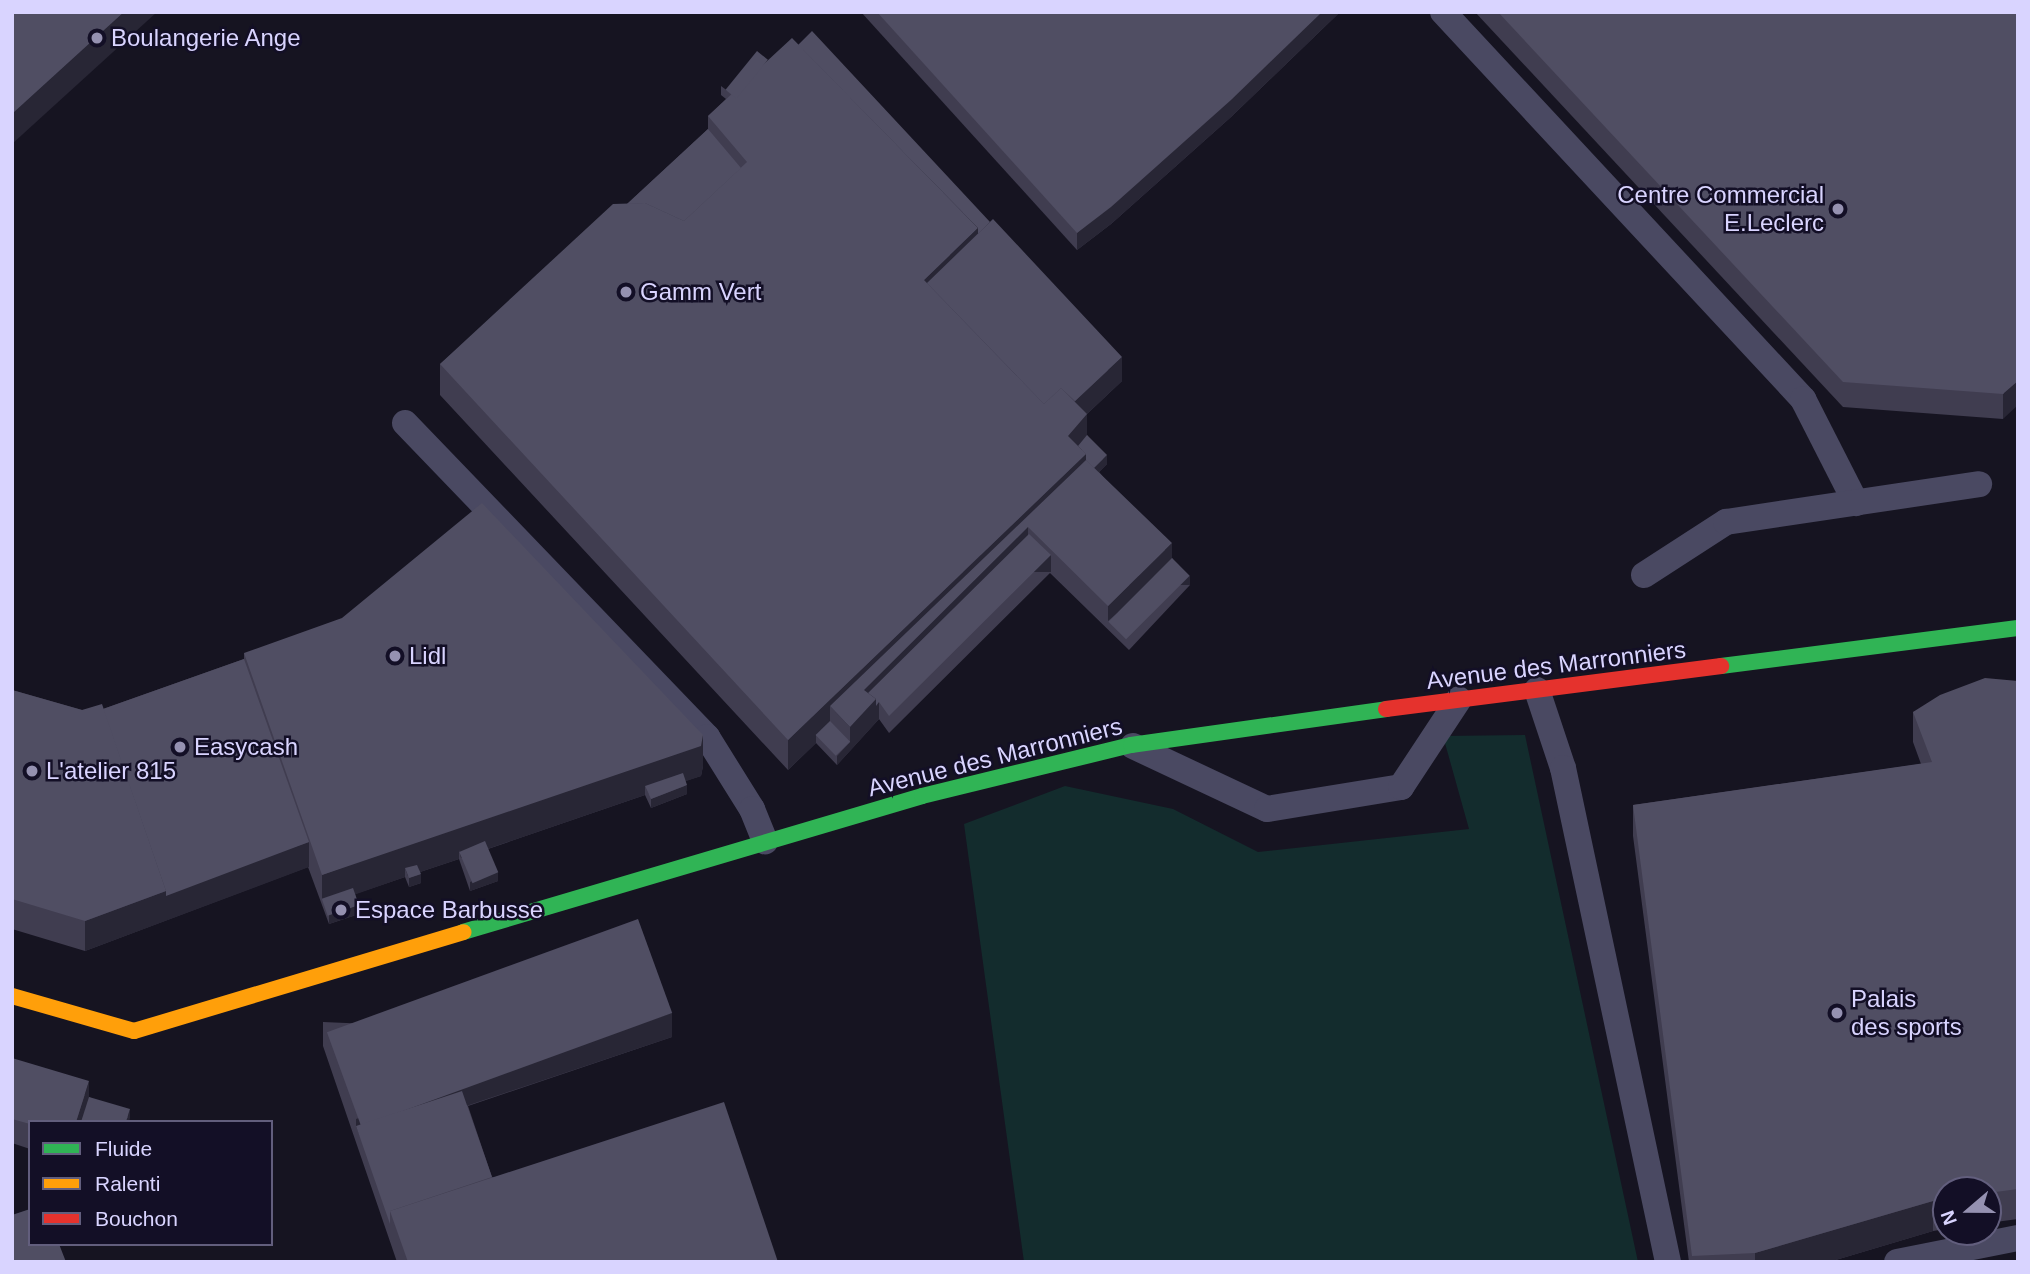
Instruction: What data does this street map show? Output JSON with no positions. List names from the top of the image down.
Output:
{
  "streets": {
    "main road": ["Avenue des Marronniers"]
  },
  "places": [
    "Boulangerie Ange",
    "Centre Commercial E.Leclerc",
    "Gamm Vert",
    "Lidl",
    "Easycash",
    "L'atelier 815",
    "Espace Barbusse",
    "Palais des sports"
  ],
  "legend": ["Fluide", "Ralenti", "Bouchon"],
  "north": "left"
}
